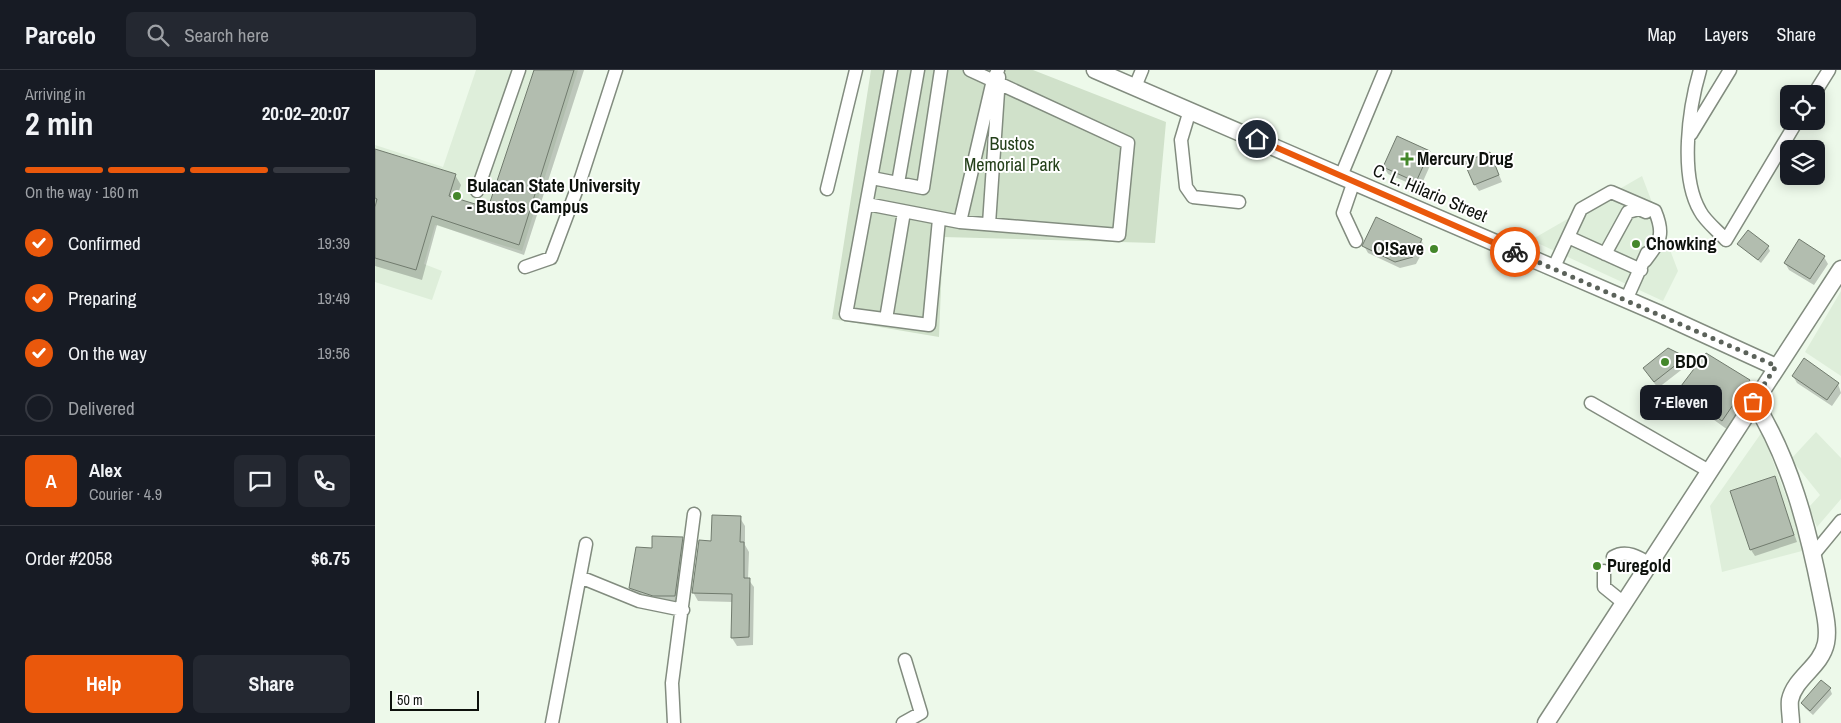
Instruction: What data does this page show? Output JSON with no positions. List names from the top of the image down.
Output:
{
  "streets": {
    "main road": ["C. L. Hilario Street"]
  },
  "parks": ["Bustos Memorial Park"],
  "places": {
    "health": ["Mercury Drug"],
    "other": [
      "Bulacan State University - Bustos Campus",
      "Chowking",
      "O!Save",
      "BDO",
      "7-Eleven",
      "Puregold"
    ]
  },
  "scale_bar": "50 m",
  "page": {
    "header": "Parcelo",
    "search": "Search here",
    "nav": ["Map", "Layers", "Share"],
    "heading": ["2 min", "Arriving in", "20:02–20:07"],
    "panel": [
      "Alex",
      "Courier · 4.9",
      "Order #2058",
      "$6.75"
    ],
    "bar": "On the way · 160 m",
    "list": [
      ["Confirmed", "19:39"],
      ["Preparing", "19:49"],
      ["On the way", "19:56"],
      "Delivered"
    ],
    "bubble": "7-Eleven",
    "round": "A",
    "buttons": ["Help", "Share"],
    "scale": "50 m"
  }
}
